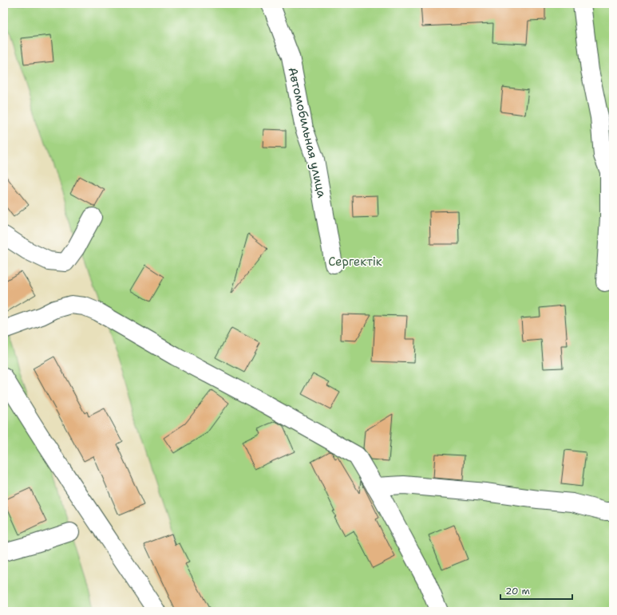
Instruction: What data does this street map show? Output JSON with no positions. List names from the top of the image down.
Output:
{
  "streets": {
    "street": ["Автомобильная улица"]
  },
  "parks": ["Сергектік"],
  "scale_bar": "20 m"
}
